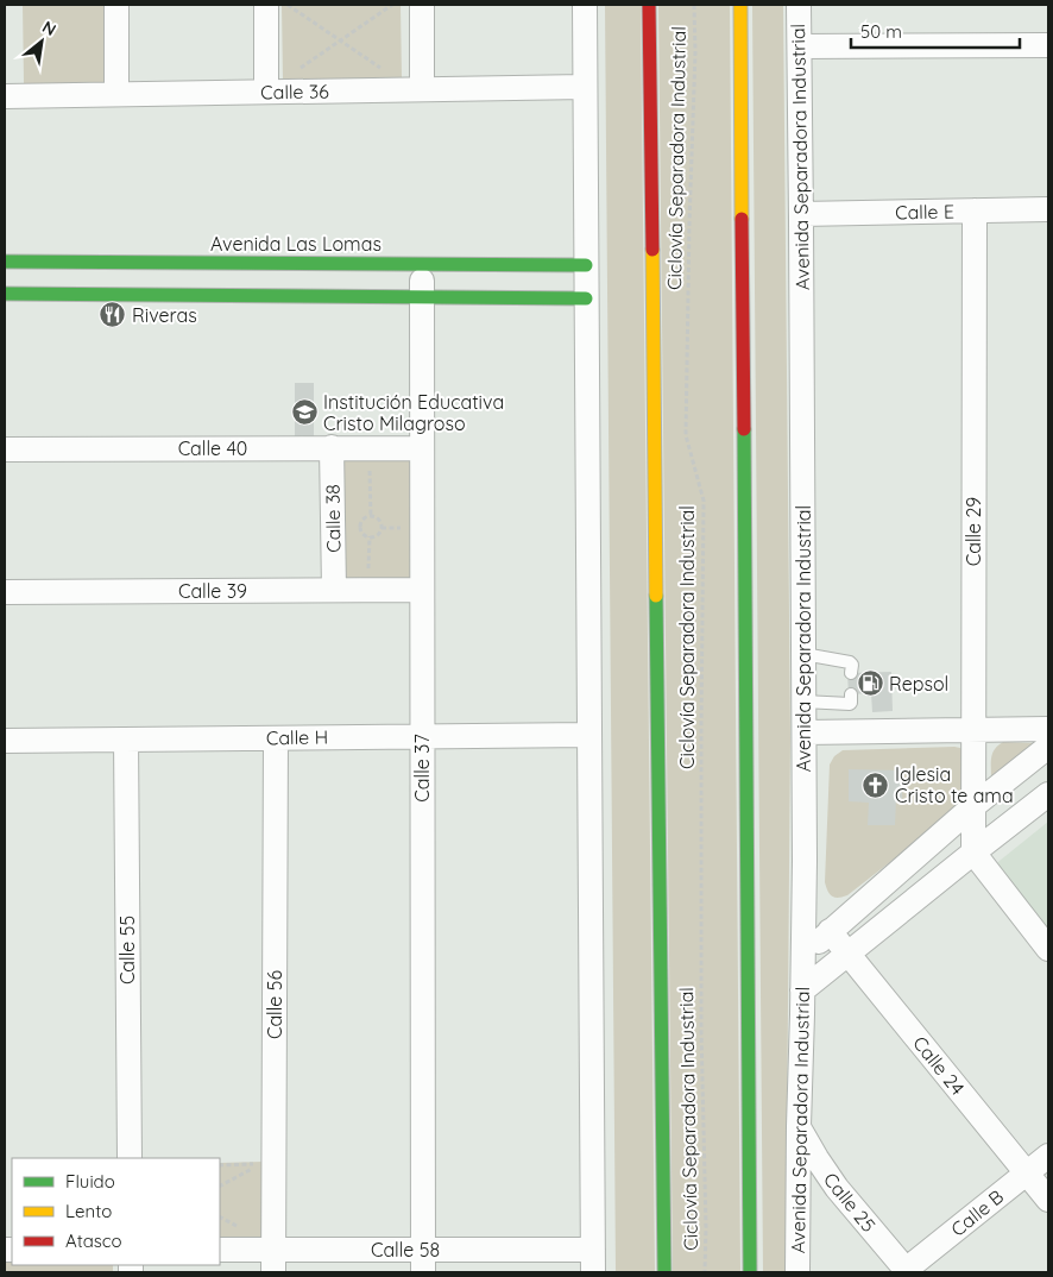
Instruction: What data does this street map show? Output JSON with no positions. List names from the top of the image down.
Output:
{
  "streets": {
    "main road": ["Avenida Las Lomas"],
    "street": [
      "Calle 36",
      "Avenida Separadora Industrial",
      "Calle E",
      "Calle 40",
      "Calle 38",
      "Calle 29",
      "Calle 39",
      "Calle H",
      "Calle 37",
      "Calle 55",
      "Calle 56",
      "Calle 24",
      "Calle 25",
      "Calle B",
      "Calle 58"
    ],
    "path": ["Ciclovía Separadora Industrial"]
  },
  "crossings": [
    ["Avenida Separadora Industrial", "Calle E"],
    ["Avenida Separadora Industrial", "Calle 25"],
    ["Calle E", "Calle 29"],
    ["Avenida Las Lomas", "Calle 37"],
    ["Calle 40", "Calle 38"],
    ["Calle 40", "Calle 37"],
    ["Calle 38", "Calle 39"],
    ["Calle 39", "Calle 37"],
    ["Calle H", "Calle 37"],
    ["Calle H", "Calle 55"],
    ["Calle H", "Calle 56"],
    ["Calle 37", "Calle 58"],
    ["Calle 56", "Calle 58"],
    ["Calle 24", "Calle B"],
    ["Calle 25", "Calle B"]
  ],
  "places": {
    "restaurant": ["Riveras"],
    "school or university": ["Institución Educativa Cristo Milagroso"],
    "fuel station": ["Repsol"],
    "church": ["Iglesia Cristo te ama"]
  },
  "legend": ["Fluido", "Lento", "Atasco"],
  "scale_bar": "50 m",
  "north": "top right"
}
